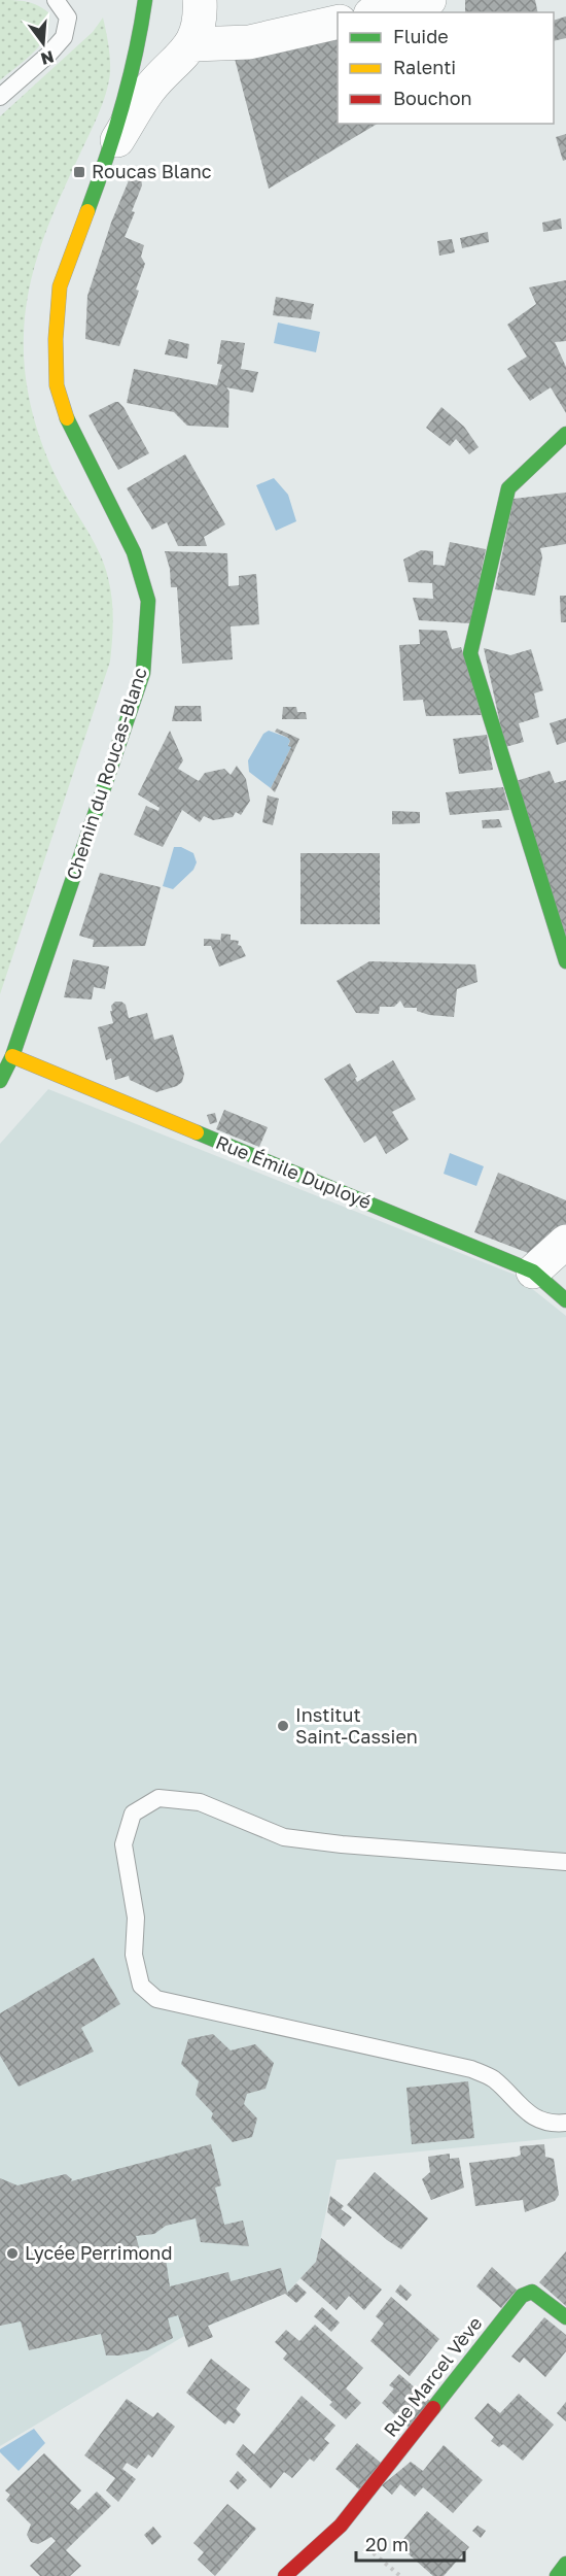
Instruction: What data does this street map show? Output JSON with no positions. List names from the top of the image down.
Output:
{
  "streets": {
    "street": ["Chemin du Roucas-Blanc", "Rue Émile Duployé", "Rue Marcel Vève"]
  },
  "crossings": [
    ["Chemin du Roucas-Blanc", "Rue Émile Duployé"]
  ],
  "places": {
    "transit": ["Roucas Blanc"],
    "other": ["Institut Saint-Cassien", "Lycée Perrimond"]
  },
  "legend": ["Fluide", "Ralenti", "Bouchon"],
  "scale_bar": "20 m",
  "north": "bottom"
}
